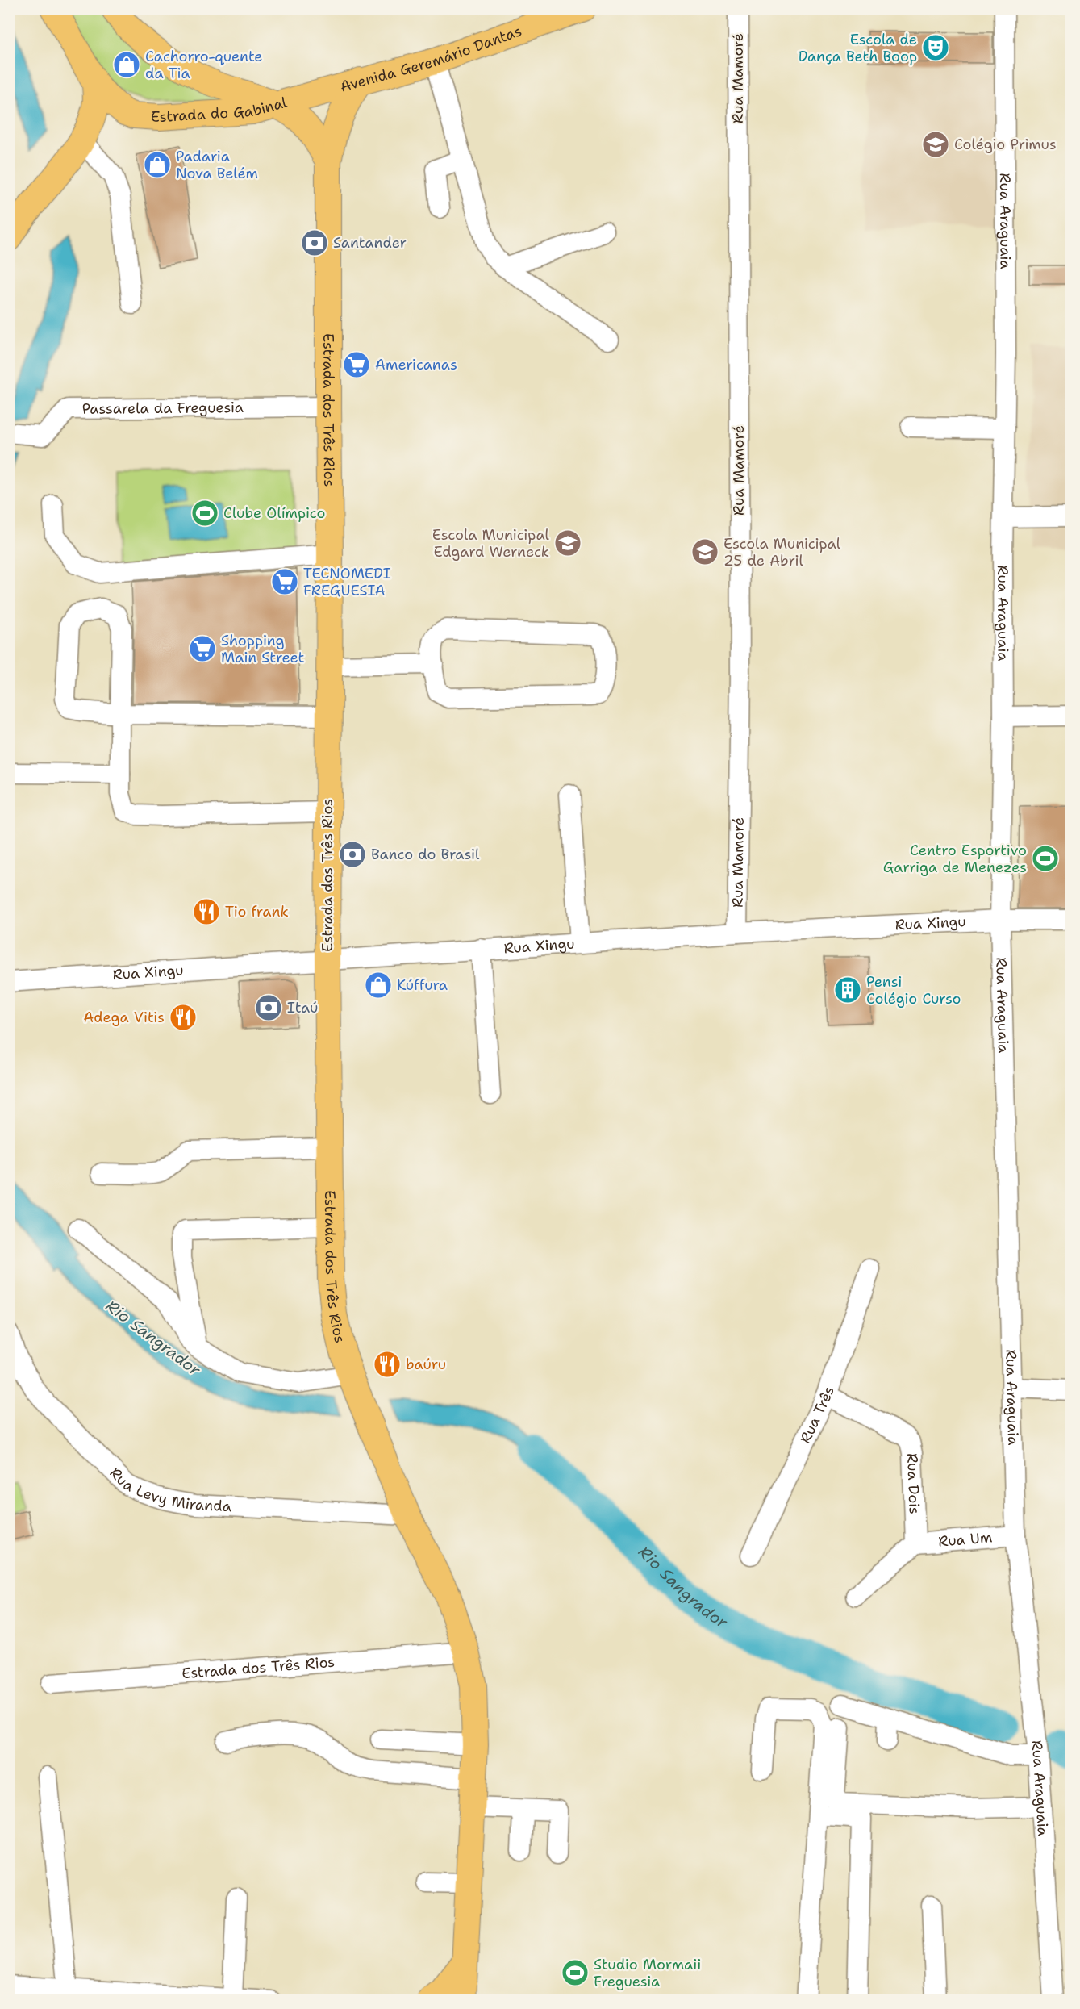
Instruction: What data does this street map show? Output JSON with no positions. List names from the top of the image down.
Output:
{
  "streets": {
    "main road": ["Avenida Geremário Dantas", "Estrada do Gabinal", "Estrada dos Três Rios"],
    "street": [
      "Rua Mamoré",
      "Rua Araguaia",
      "Passarela da Freguesia",
      "Rua Xingu",
      "Rua Três",
      "Rua Dois",
      "Rua Levy Miranda",
      "Rua Um"
    ]
  },
  "crossings": [
    ["Avenida Geremário Dantas", "Estrada do Gabinal"],
    ["Avenida Geremário Dantas", "Estrada dos Três Rios"],
    ["Rua Mamoré", "Rua Xingu"],
    ["Rua Araguaia", "Rua Xingu"],
    ["Rua Araguaia", "Rua Um"],
    ["Passarela da Freguesia", "Estrada dos Três Rios"],
    ["Estrada dos Três Rios", "Rua Xingu"],
    ["Estrada dos Três Rios", "Rua Levy Miranda"],
    ["Rua Três", "Rua Dois"],
    ["Rua Dois", "Rua Um"]
  ],
  "water": ["Rio Sangrador"],
  "places": {
    "theatre": ["Escola de Dança Beth Boop"],
    "shop": ["Cachorro-quente da Tia", "Padaria Nova Belém", "Kúffura"],
    "school or university": ["Colégio Primus", "Escola Municipal Edgard Werneck", "Escola Municipal 25 de Abril"],
    "bank": ["Santander", "Banco do Brasil", "Itaú"],
    "supermarket": ["Americanas", "TECNOMEDI FREGUESIA", "Shopping Main Street"],
    "sports": ["Clube Olímpico", "Centro Esportivo Garriga de Menezes", "Studio Mormaii Freguesia"],
    "restaurant": ["Tio frank", "Adega Vitis", "baúru"],
    "building": ["Pensi Colégio Curso"]
  }
}
